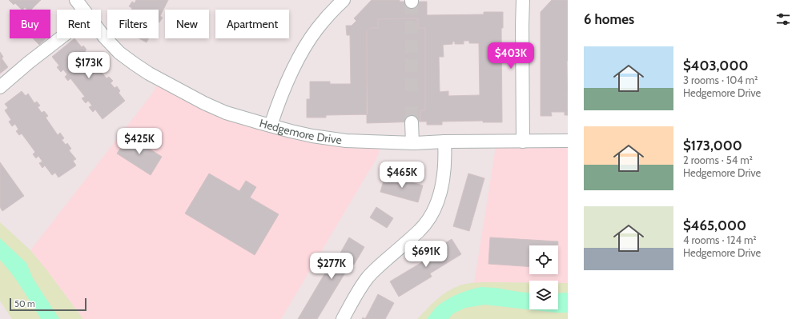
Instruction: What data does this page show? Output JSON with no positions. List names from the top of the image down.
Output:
{
  "streets": {
    "street": ["Hedgemore Drive"]
  },
  "scale_bar": "50 m",
  "page": {
    "heading": "6 homes",
    "chip": [
      "Buy",
      "Rent",
      "Filters",
      "New",
      "Apartment"
    ],
    "list": [
      {
        "name": "$403,000",
        "note": "3 rooms · 104 m² · Hedgemore Drive"
      },
      {
        "name": "$173,000",
        "note": "2 rooms · 54 m² · Hedgemore Drive"
      },
      {
        "name": "$465,000",
        "note": "4 rooms · 124 m² · Hedgemore Drive"
      }
    ],
    "price": [
      "$403K",
      "$173K",
      "$425K",
      "$465K",
      "$691K",
      "$277K"
    ],
    "scale": "50 m"
  }
}
